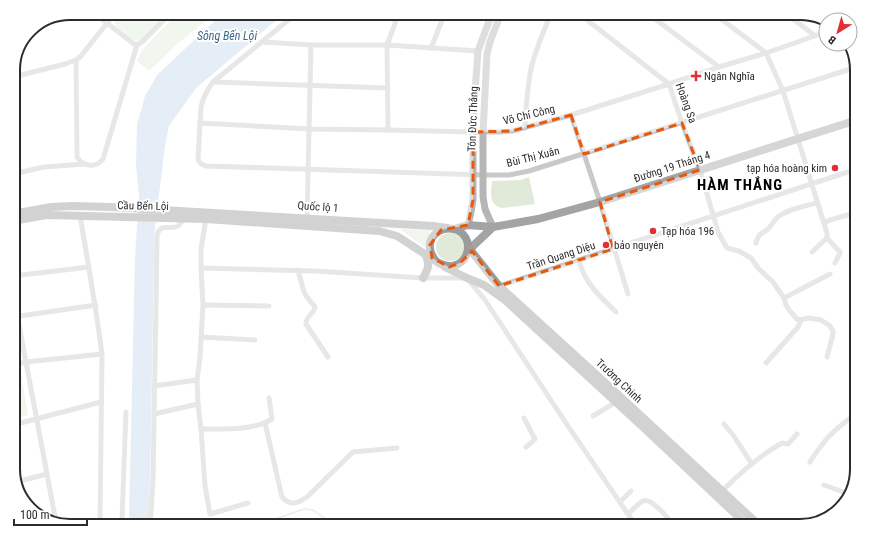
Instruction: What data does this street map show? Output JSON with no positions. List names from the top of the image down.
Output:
{
  "streets": {
    "highway": ["Cầu Bến Lội", "Quốc lộ 1", "Trường Chinh"],
    "main road": ["Tôn Đức Thắng", "Đường 19 Tháng 4"],
    "street": [
      "Hoàng Sa",
      "Võ Chí Công",
      "Bùi Thị Xuân",
      "Trần Quang Diệu"
    ]
  },
  "crossings": [
    ["Hoàng Sa", "Võ Chí Công"],
    ["Hoàng Sa", "Bùi Thị Xuân"],
    ["Hoàng Sa", "Đường 19 Tháng 4"],
    ["Hoàng Sa", "Trần Quang Diệu"],
    ["Võ Chí Công", "Tôn Đức Thắng"],
    ["Võ Chí Công", "Bùi Thị Xuân"],
    ["Tôn Đức Thắng", "Bùi Thị Xuân"],
    ["Tôn Đức Thắng", "Đường 19 Tháng 4"],
    ["Đường 19 Tháng 4", "Quốc lộ 1"],
    ["Đường 19 Tháng 4", "Trường Chinh"],
    ["Cầu Bến Lội", "Quốc lộ 1"],
    ["Quốc lộ 1", "Trường Chinh"],
    ["Trần Quang Diệu", "Trường Chinh"]
  ],
  "districts": ["HÀM THẮNG"],
  "water": ["Sông Bến Lội"],
  "places": {
    "health": ["Ngân Nghĩa"],
    "other": ["tạp hóa hoàng kim", "Tạp hóa 196", "bảo nguyên"]
  },
  "scale_bar": "100 m",
  "north": "bottom left"
}
